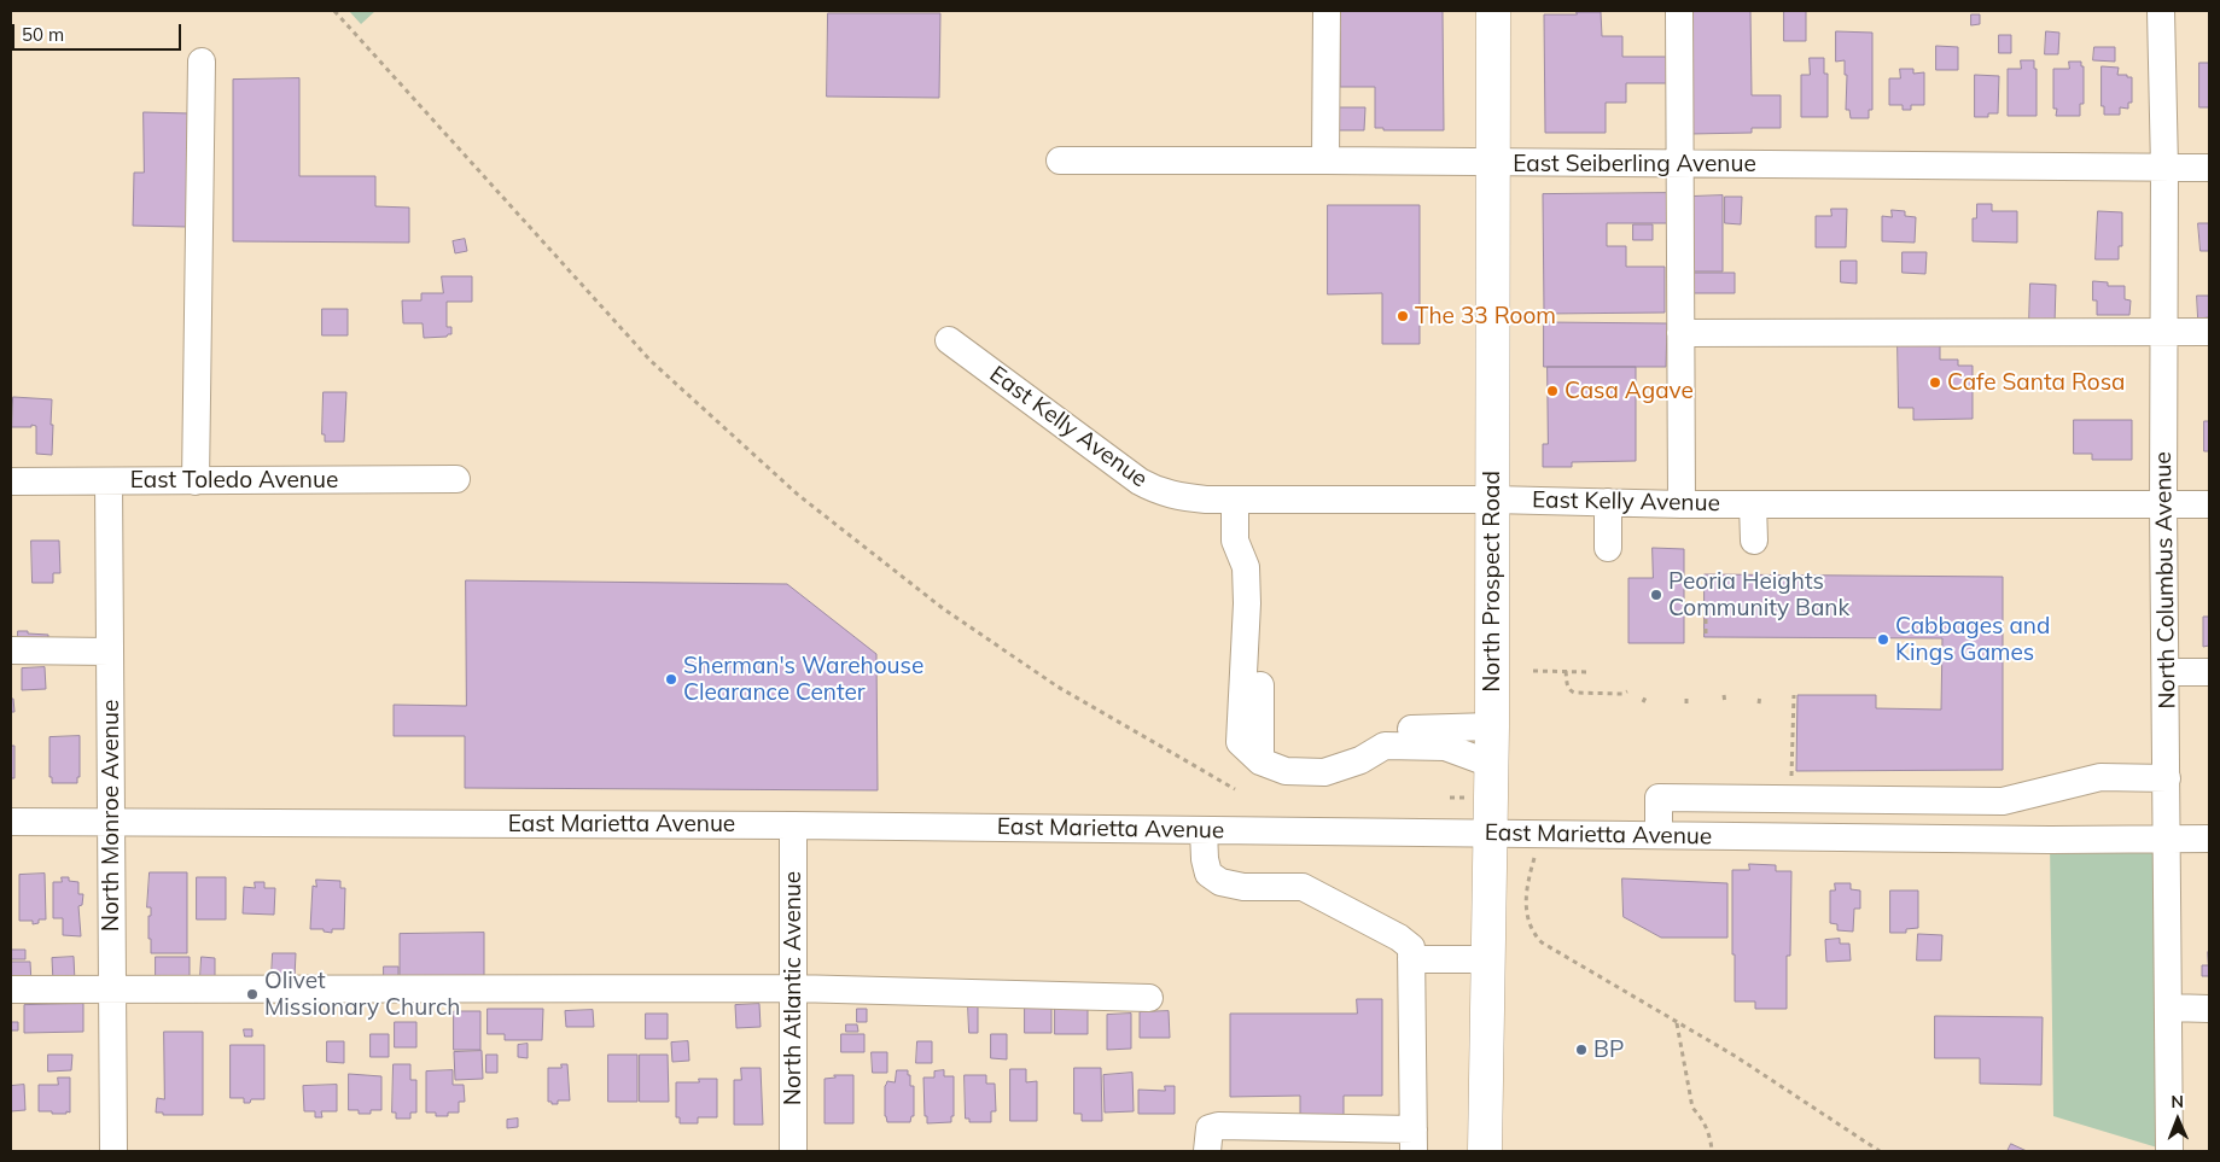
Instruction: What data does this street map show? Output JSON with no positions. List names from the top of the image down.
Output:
{
  "streets": {
    "main road": ["North Prospect Road"],
    "street": [
      "East Seiberling Avenue",
      "East Kelly Avenue",
      "East Toledo Avenue",
      "North Columbus Avenue",
      "North Monroe Avenue",
      "East Marietta Avenue",
      "North Atlantic Avenue"
    ]
  },
  "crossings": [
    ["East Seiberling Avenue", "North Columbus Avenue"],
    ["East Seiberling Avenue", "North Prospect Road"],
    ["East Kelly Avenue", "North Columbus Avenue"],
    ["East Kelly Avenue", "North Prospect Road"],
    ["East Toledo Avenue", "North Monroe Avenue"],
    ["North Columbus Avenue", "East Marietta Avenue"],
    ["North Prospect Road", "East Marietta Avenue"],
    ["North Monroe Avenue", "East Marietta Avenue"],
    ["East Marietta Avenue", "North Atlantic Avenue"]
  ],
  "places": [
    "The 33 Room",
    "Cafe Santa Rosa",
    "Casa Agave",
    "Peoria Heights Community Bank",
    "Cabbages and Kings Games",
    "Sherman's Warehouse Clearance Center",
    "Olivet Missionary Church",
    "BP"
  ],
  "scale_bar": "50 m",
  "north": "top"
}
